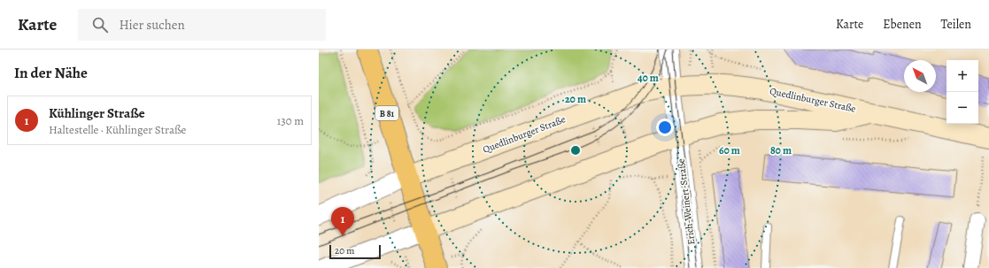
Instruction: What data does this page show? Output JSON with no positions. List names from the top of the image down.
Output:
{
  "streets": {
    "main road": ["Quedlinburger Straße", "B 81"],
    "street": ["Erich-Weinert-Straße"]
  },
  "crossings": [
    ["Quedlinburger Straße", "B 81"],
    ["Quedlinburger Straße", "Erich-Weinert-Straße"]
  ],
  "scale_bar": "20 m",
  "north": "top left",
  "page": {
    "header": "Karte",
    "search": "Hier suchen",
    "nav": ["Karte", "Ebenen", "Teilen"],
    "heading": "In der Nähe",
    "map_buttons": ["+", "−"],
    "list": [
      {
        "mark": "1",
        "name": "Kühlinger Straße",
        "note": "Haltestelle · Kühlinger Straße",
        "value": "130 m"
      }
    ],
    "pins": "1",
    "scale": "20 m"
  },
  "rings": [
    "40 m",
    "20 m",
    "60 m",
    "80 m"
  ]
}
